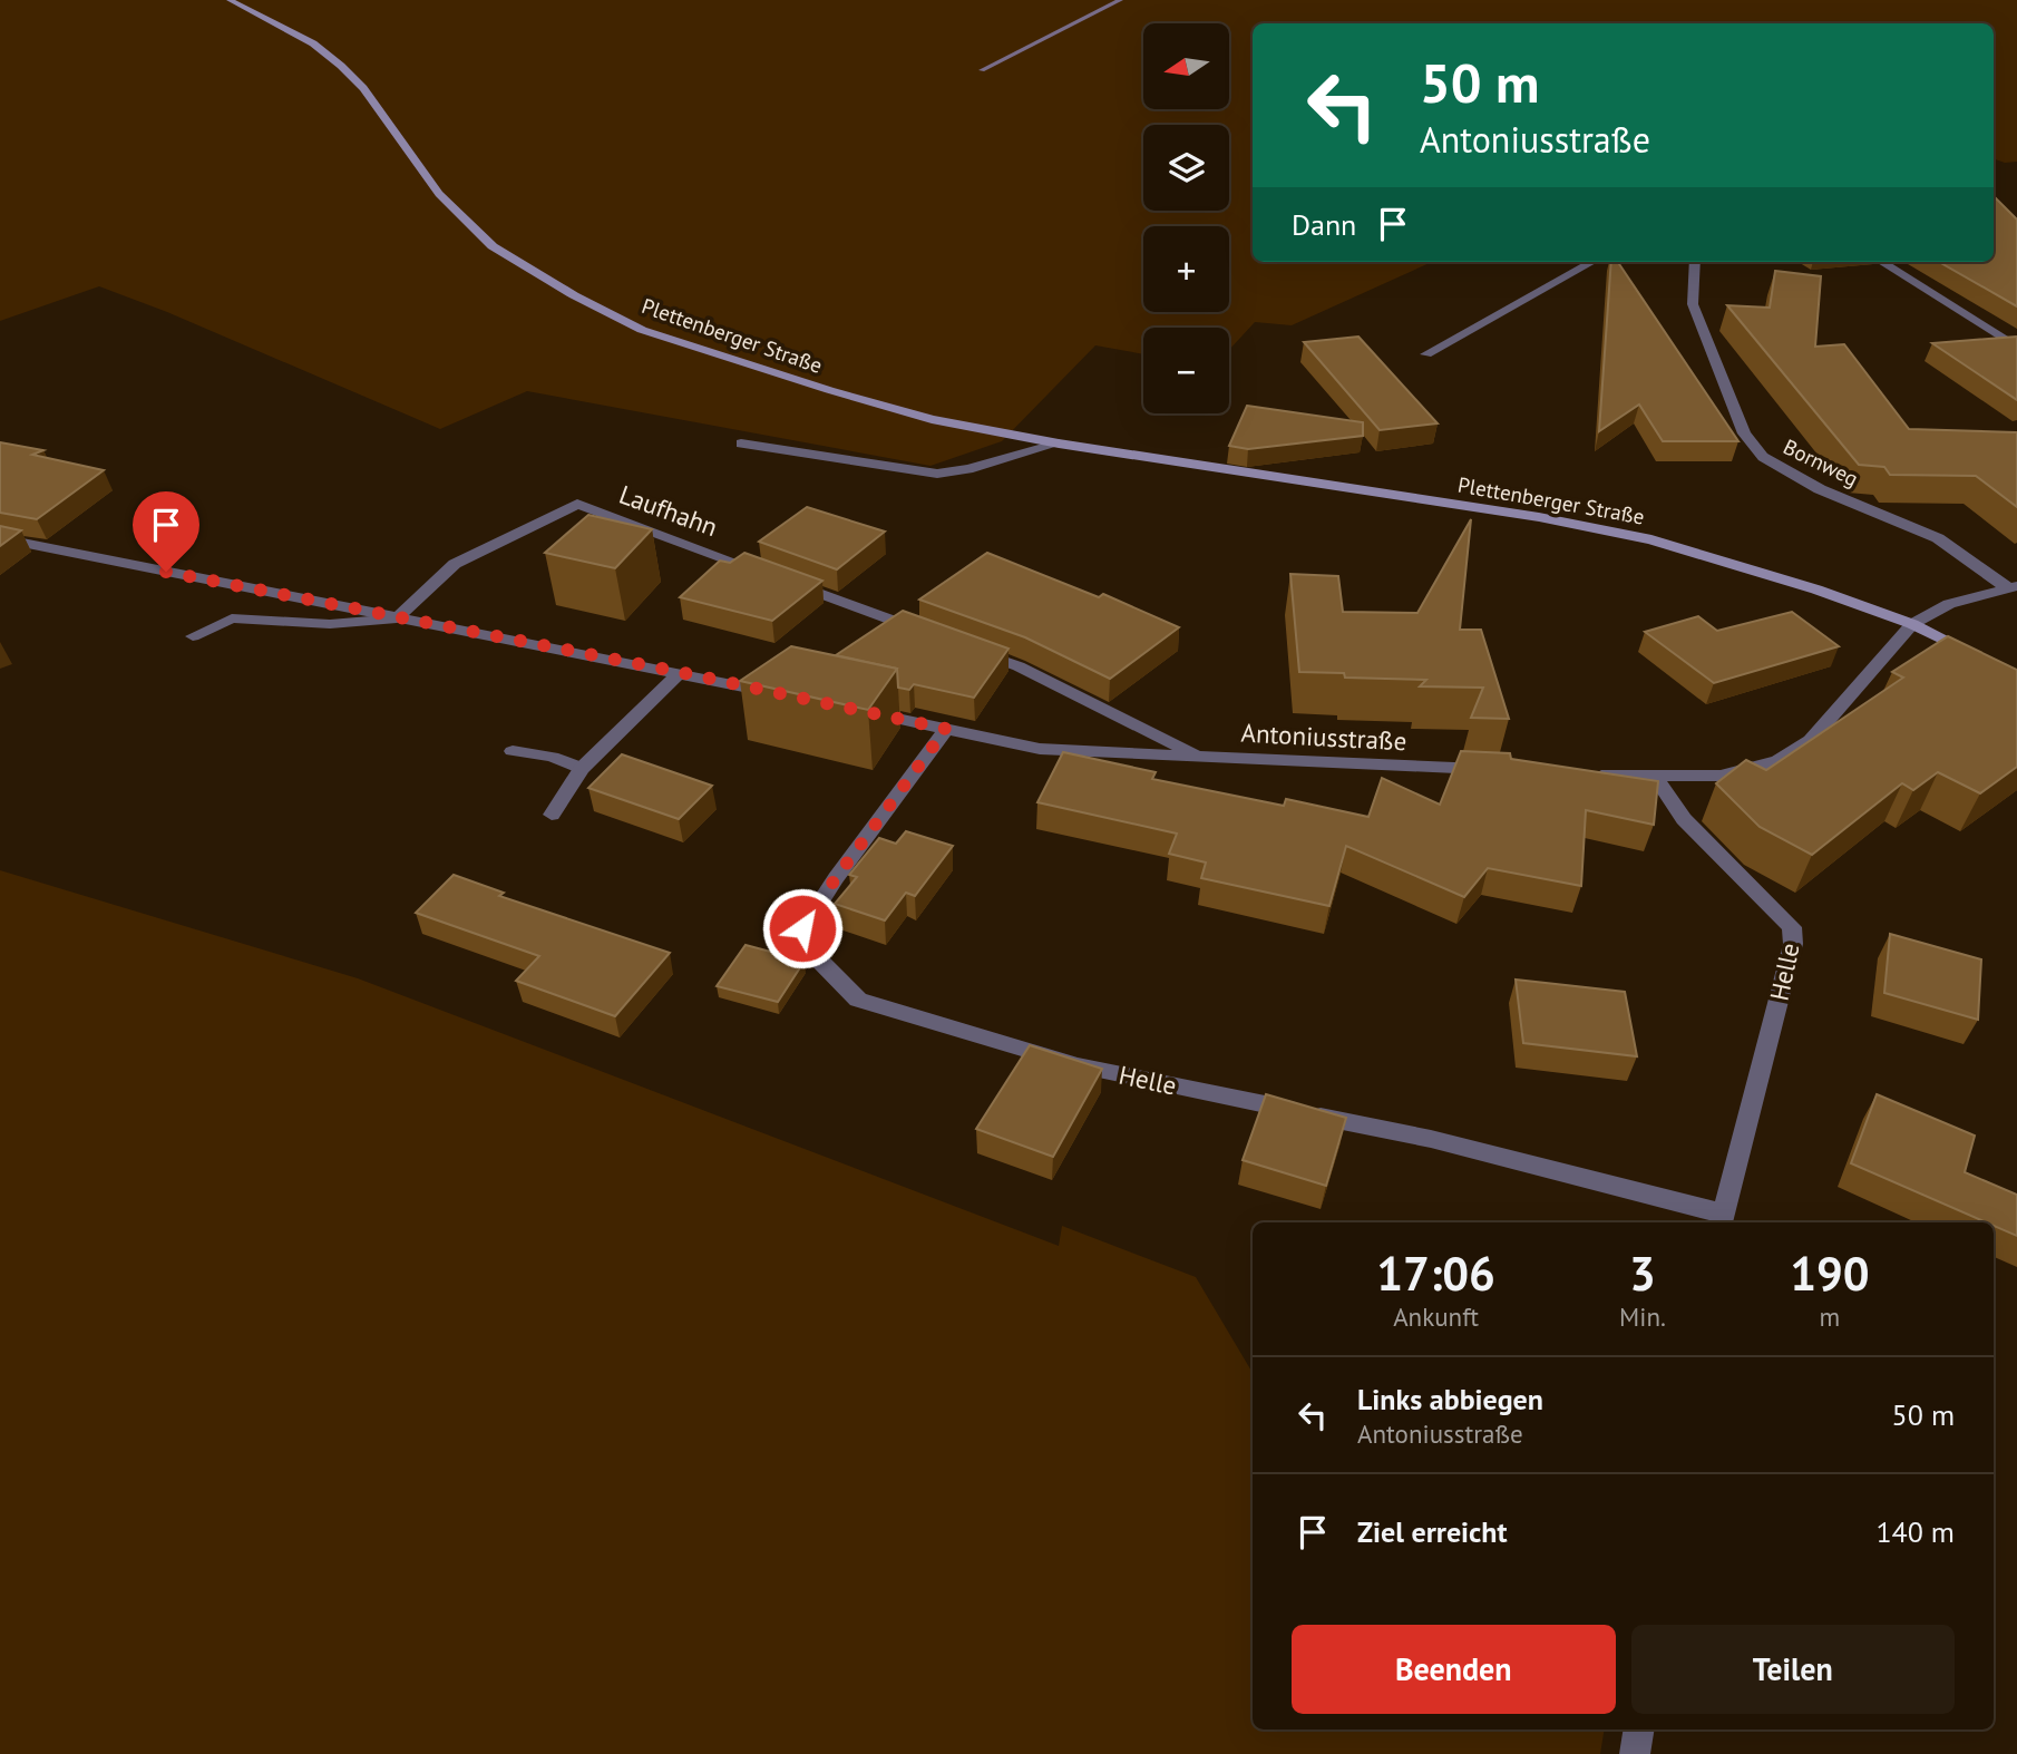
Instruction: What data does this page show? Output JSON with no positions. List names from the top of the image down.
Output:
{
  "streets": {
    "main road": ["Plettenberger Straße"],
    "street": [
      "Bornweg",
      "Laufhahn",
      "Antoniusstraße",
      "Helle"
    ]
  },
  "crossings": [
    ["Antoniusstraße", "Helle"]
  ],
  "north": "left",
  "page": {
    "map_buttons": ["+", "−"],
    "turn": ["50 m", "Antoniusstraße"],
    "then": "Dann",
    "eta": [
      "17:06",
      "Ankunft",
      "3",
      "Min.",
      "190",
      "m"
    ],
    "list": [
      {
        "name": "Links abbiegen",
        "note": "Antoniusstraße",
        "value": "50 m"
      },
      {
        "name": "Ziel erreicht",
        "value": "140 m"
      }
    ],
    "buttons": ["Beenden", "Teilen"]
  }
}
